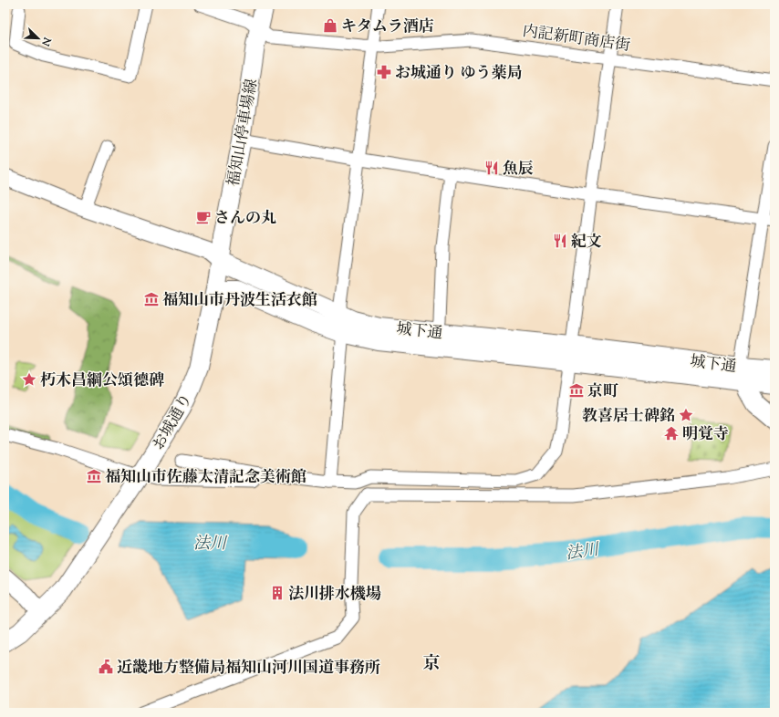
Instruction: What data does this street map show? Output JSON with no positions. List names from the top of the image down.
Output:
{
  "streets": {
    "main road": ["福知山停車場線", "城下通", "お城通り"],
    "street": ["内記新町商店街"]
  },
  "crossings": [
    ["内記新町商店街", "福知山停車場線"],
    ["福知山停車場線", "城下通"],
    ["福知山停車場線", "お城通り"],
    ["城下通", "お城通り"]
  ],
  "districts": ["京"],
  "water": ["法川"],
  "places": {
    "shop": ["キタムラ酒店"],
    "pharmacy": ["お城通り ゆう薬局"],
    "restaurant": ["魚辰", "紀文"],
    "cafe": ["さんの丸"],
    "museum": ["福知山市丹波生活衣館", "京町", "福知山市佐藤太清記念美術館"],
    "place": ["朽木昌綱公頌德碑", "教喜居士碑銘"],
    "temple": ["明覚寺"],
    "building": ["法川排水機場"],
    "public building": ["近畿地方整備局福知山河川国道事務所"]
  },
  "north": "bottom right"
}
